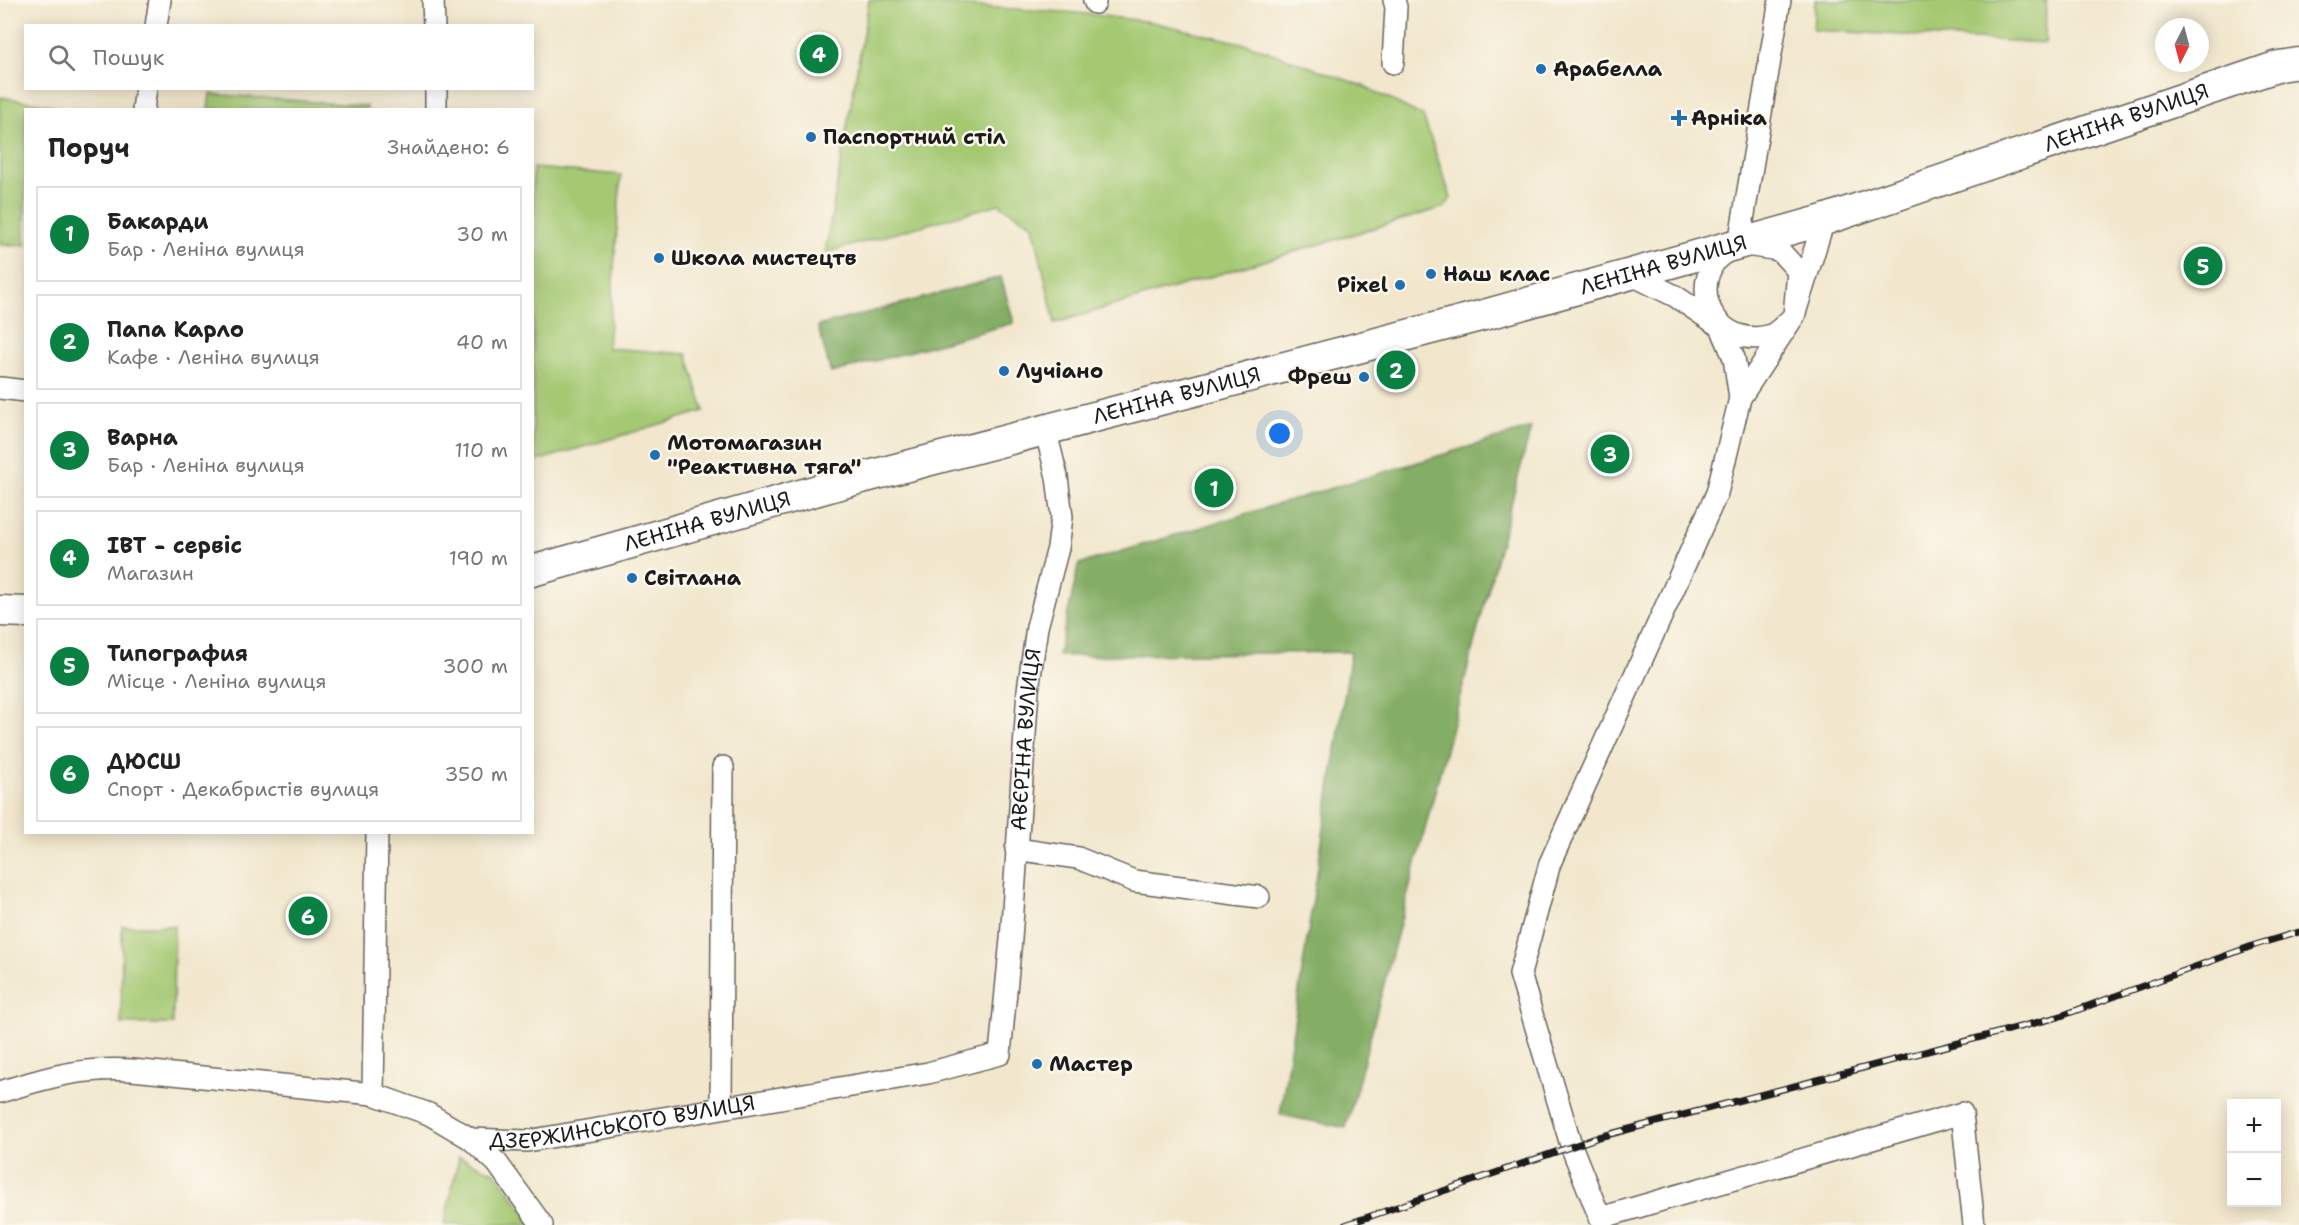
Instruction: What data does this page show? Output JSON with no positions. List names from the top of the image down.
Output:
{
  "streets": {
    "main road": ["ЛЕНІНА ВУЛИЦЯ"],
    "street": ["АВЄРІНА ВУЛИЦЯ", "ДЗЕРЖИНСЬКОГО ВУЛИЦЯ"]
  },
  "crossings": [
    ["ЛЕНІНА ВУЛИЦЯ", "АВЄРІНА ВУЛИЦЯ"],
    ["АВЄРІНА ВУЛИЦЯ", "ДЗЕРЖИНСЬКОГО ВУЛИЦЯ"]
  ],
  "places": {
    "other": [
      "Арабелла",
      "Паспортний стіл",
      "Школа мистецтв",
      "Наш клас",
      "Pixel",
      "Лучіано",
      "Фреш",
      "Мотомагазин \"Реактивна тяга\"",
      "Світлана",
      "Мастер"
    ],
    "health": ["Арніка"]
  },
  "north": "bottom",
  "page": {
    "search": "Пошук",
    "pins": [
      "4",
      "5",
      "2",
      "3",
      "1",
      "6"
    ],
    "heading": ["Поруч", "Знайдено: 6"],
    "list": [
      {
        "mark": "1",
        "name": "Бакарди",
        "note": "Бар · Леніна вулиця",
        "value": "30 m"
      },
      {
        "mark": "2",
        "name": "Папа Карло",
        "note": "Кафе · Леніна вулиця",
        "value": "40 m"
      },
      {
        "mark": "3",
        "name": "Варна",
        "note": "Бар · Леніна вулиця",
        "value": "110 m"
      },
      {
        "mark": "4",
        "name": "ІВТ - сервіс",
        "note": "Магазин",
        "value": "190 m"
      },
      {
        "mark": "5",
        "name": "Типография",
        "note": "Місце · Леніна вулиця",
        "value": "300 m"
      },
      {
        "mark": "6",
        "name": "ДЮСШ",
        "note": "Спорт · Декабристів вулиця",
        "value": "350 m"
      }
    ],
    "map_buttons": ["+", "−"]
  }
}
